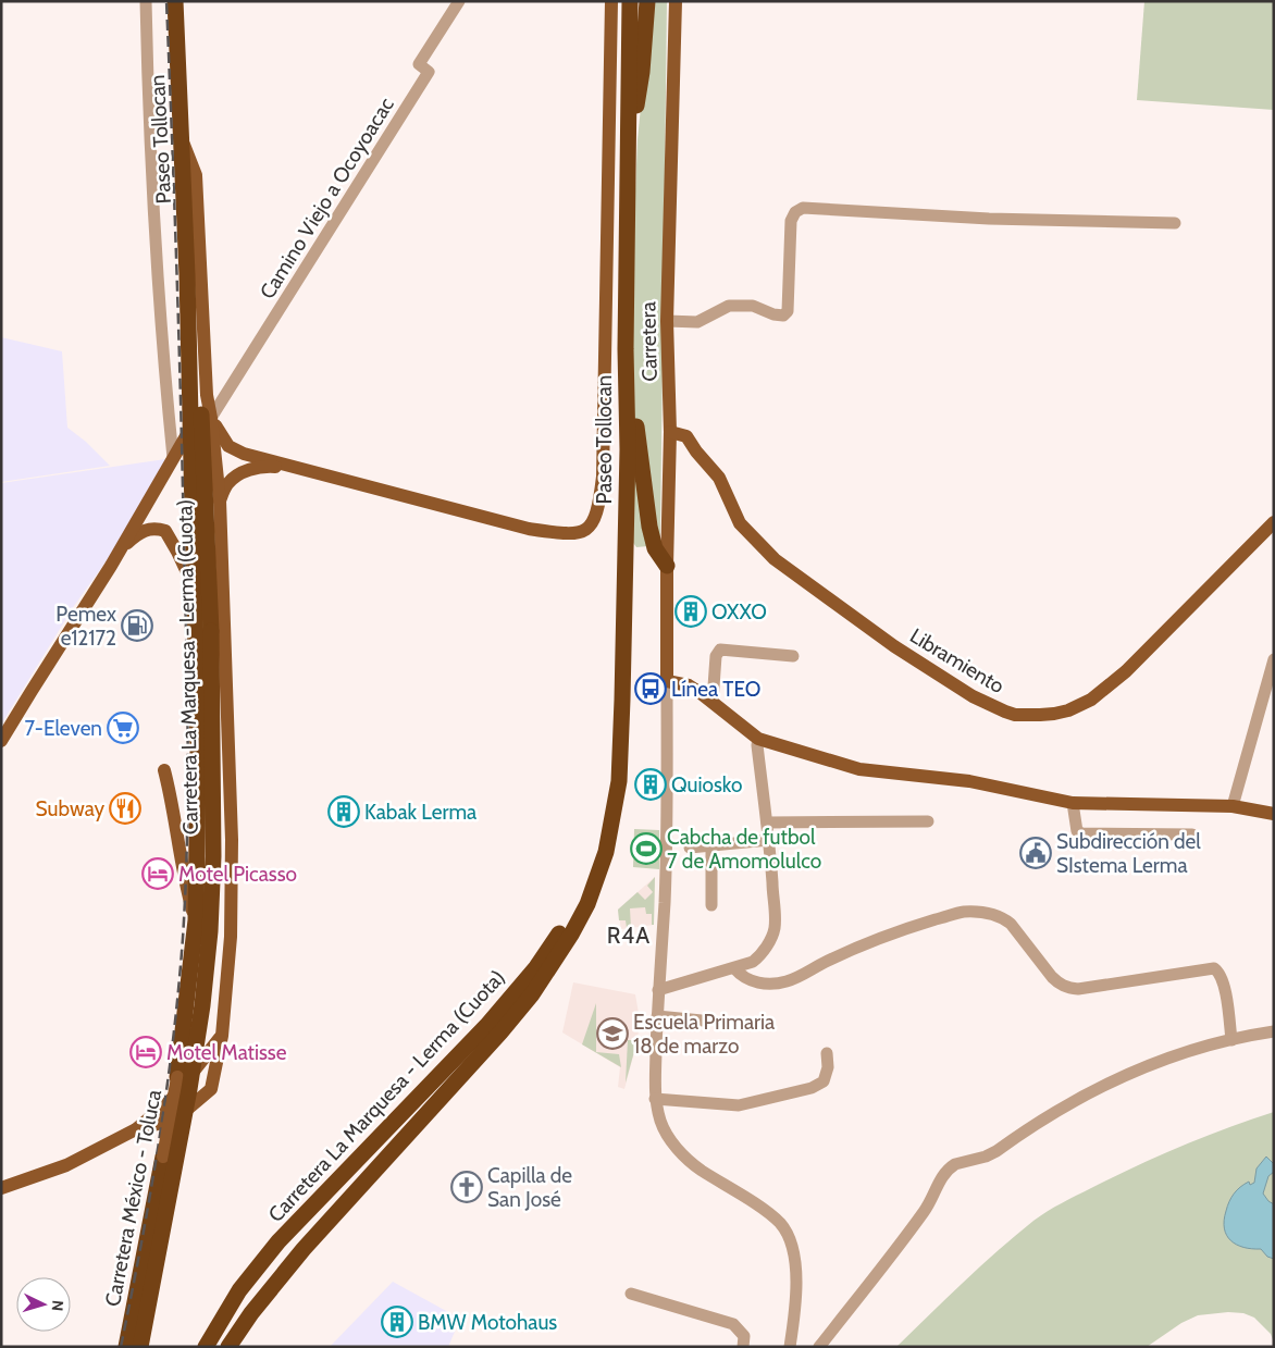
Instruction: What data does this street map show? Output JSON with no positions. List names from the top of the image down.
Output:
{
  "streets": {
    "highway": ["Paseo Tollocan", "Carretera La Marquesa - Lerma (Cuota)", "Carretera México - Toluca"],
    "main road": ["Carretera", "Libramiento"],
    "street": ["Camino Viejo a Ocoyoacac"]
  },
  "crossings": [
    ["Paseo Tollocan", "Carretera La Marquesa - Lerma (Cuota)"],
    ["Paseo Tollocan", "Carretera México - Toluca"],
    ["Carretera", "Libramiento"],
    ["Carretera La Marquesa - Lerma (Cuota)", "Carretera México - Toluca"]
  ],
  "districts": ["R4A"],
  "places": {
    "building": [
      "OXXO",
      "Quiosko",
      "Kabak Lerma",
      "BMW Motohaus"
    ],
    "fuel station": ["Pemex e12172"],
    "bus stop": ["Línea TEO"],
    "supermarket": ["7-Eleven"],
    "restaurant": ["Subway"],
    "sports": ["Cabcha de futbol 7 de Amomolulco"],
    "public building": ["Subdirección del SIstema Lerma"],
    "hotel": ["Motel Picasso", "Motel Matisse"],
    "school or university": ["Escuela Primaria 18 de marzo"],
    "church": ["Capilla de San José"]
  },
  "north": "right"
}
